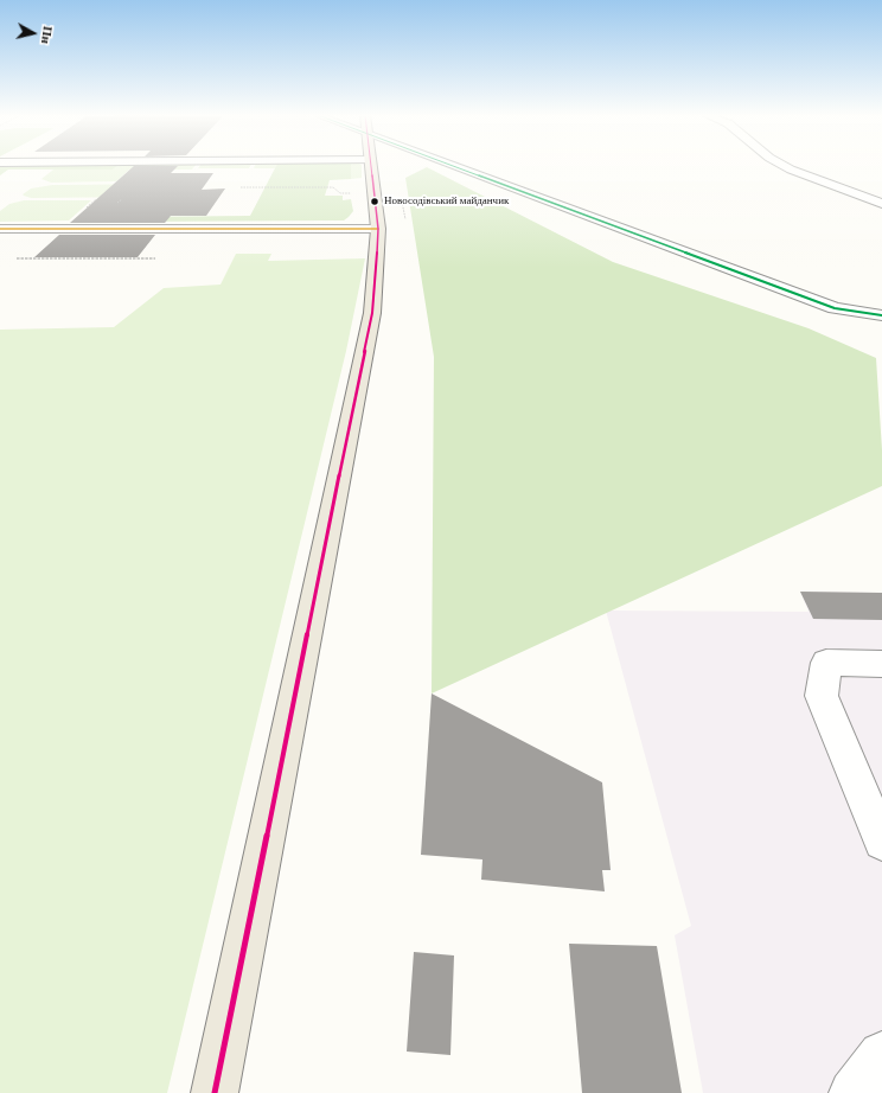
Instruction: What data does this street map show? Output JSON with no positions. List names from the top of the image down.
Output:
{
  "places": ["Новосодівський майданчик"],
  "north": "right"
}
